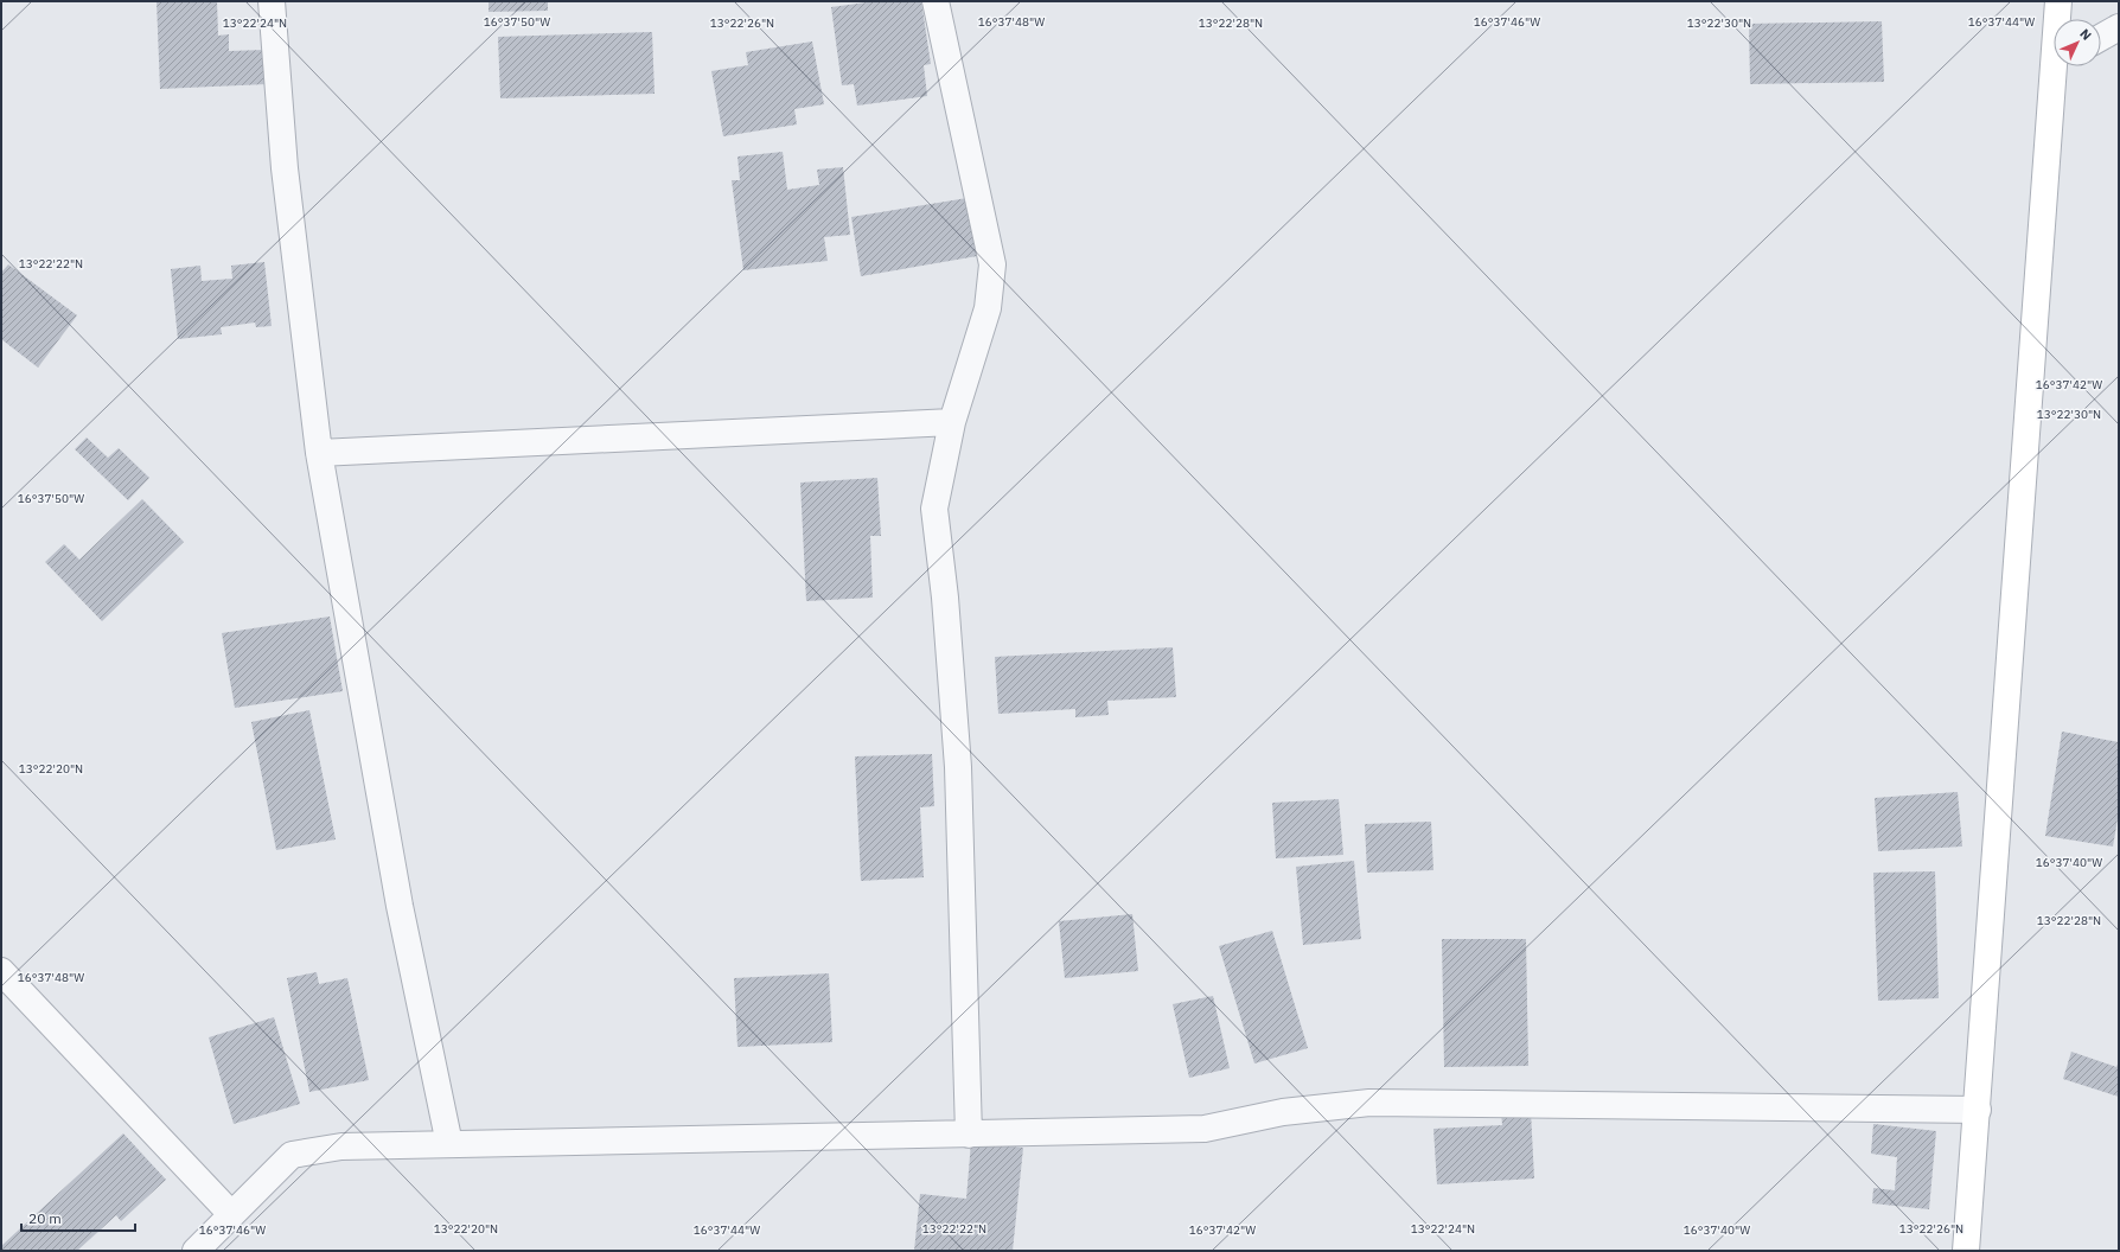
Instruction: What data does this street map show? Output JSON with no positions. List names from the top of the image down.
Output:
{
  "scale_bar": "20 m",
  "north": "top right",
  "coordinates": [
    "16°37'50\"W",
    "16°37'48\"W",
    "16°37'46\"W",
    "16°37'44\"W",
    "13°22'24\"N",
    "13°22'26\"N",
    "13°22'28\"N",
    "13°22'30\"N",
    "13°22'22\"N",
    "16°37'42\"W",
    "13°22'20\"N",
    "16°37'40\"W"
  ]
}
